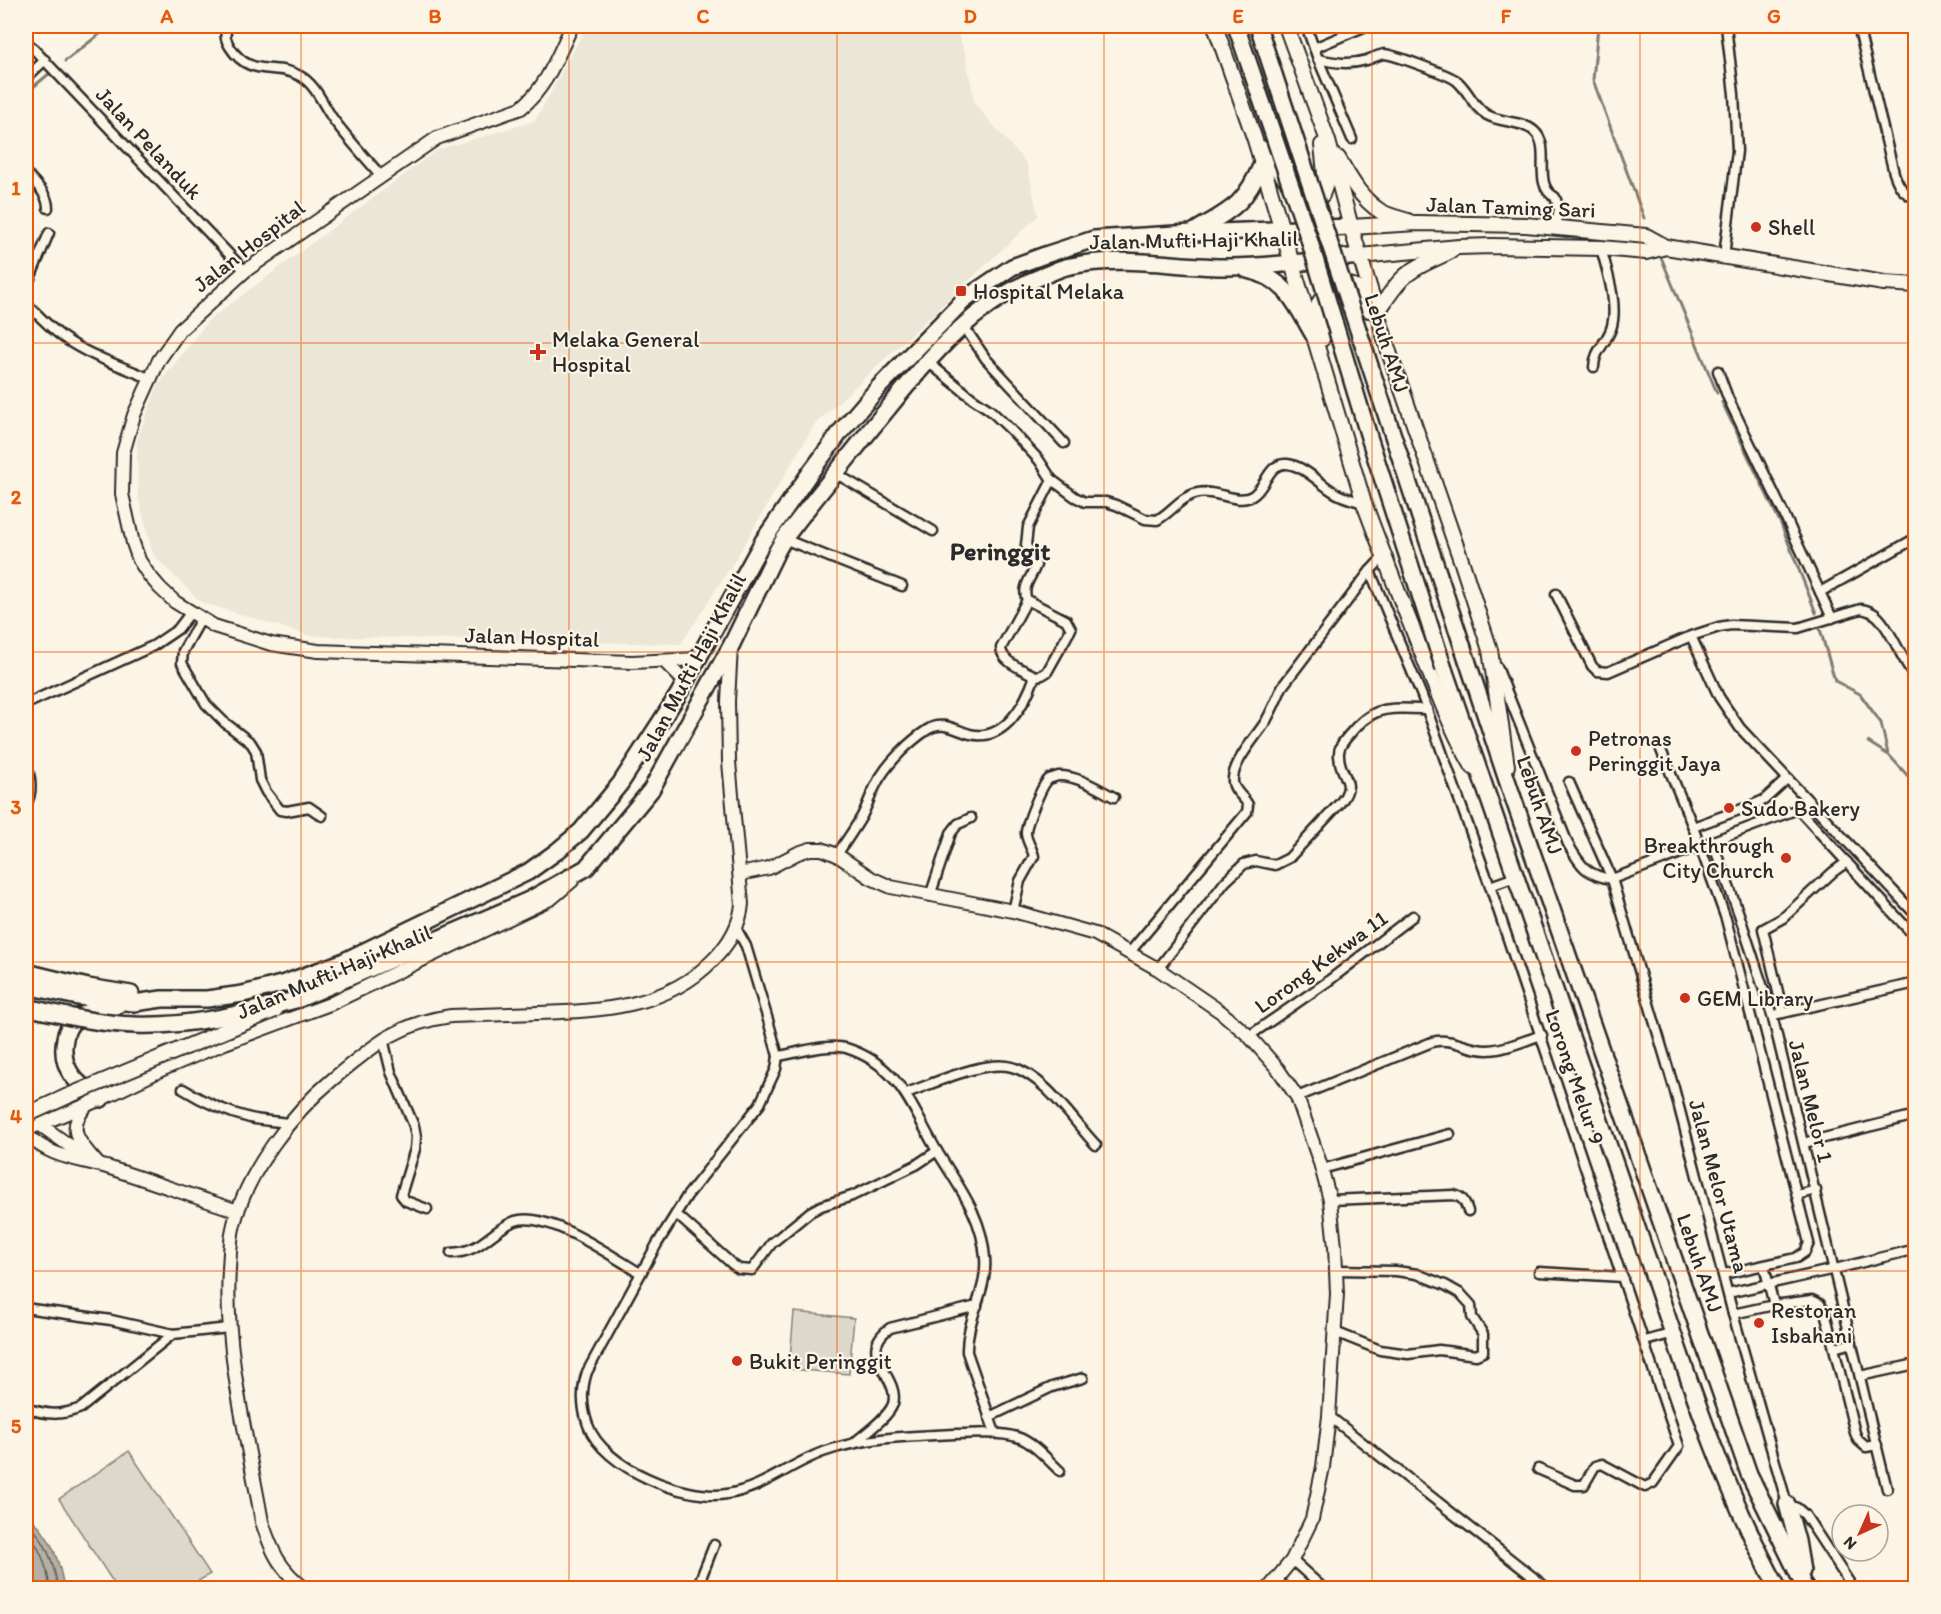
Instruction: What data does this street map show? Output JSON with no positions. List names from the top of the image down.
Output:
{
  "streets": {
    "highway": ["Jalan Mufti Haji Khalil", "Lebuh AMJ"],
    "main road": ["Jalan Taming Sari"],
    "street": [
      "Jalan Pelanduk",
      "Jalan Hospital",
      "Lorong Kekwa 11",
      "Lorong Melur 9",
      "Jalan Melor 1",
      "Jalan Melor Utama"
    ]
  },
  "crossings": [
    ["Jalan Pelanduk", "Jalan Hospital"],
    ["Jalan Taming Sari", "Jalan Mufti Haji Khalil"],
    ["Jalan Mufti Haji Khalil", "Jalan Hospital"]
  ],
  "districts": ["Peringgit"],
  "places": {
    "other": [
      "Shell",
      "Petronas Peringgit Jaya",
      "Sudo Bakery",
      "Breakthrough City Church",
      "GEM Library",
      "Restoran Isbahani",
      "Bukit Peringgit"
    ],
    "transit": ["Hospital Melaka"],
    "health": ["Melaka General Hospital"]
  },
  "north": "bottom left",
  "grid": {
    "columns": [
      "A",
      "B",
      "C",
      "D",
      "E",
      "F",
      "G"
    ],
    "rows": [
      "1",
      "2",
      "3",
      "4",
      "5"
    ]
  }
}
